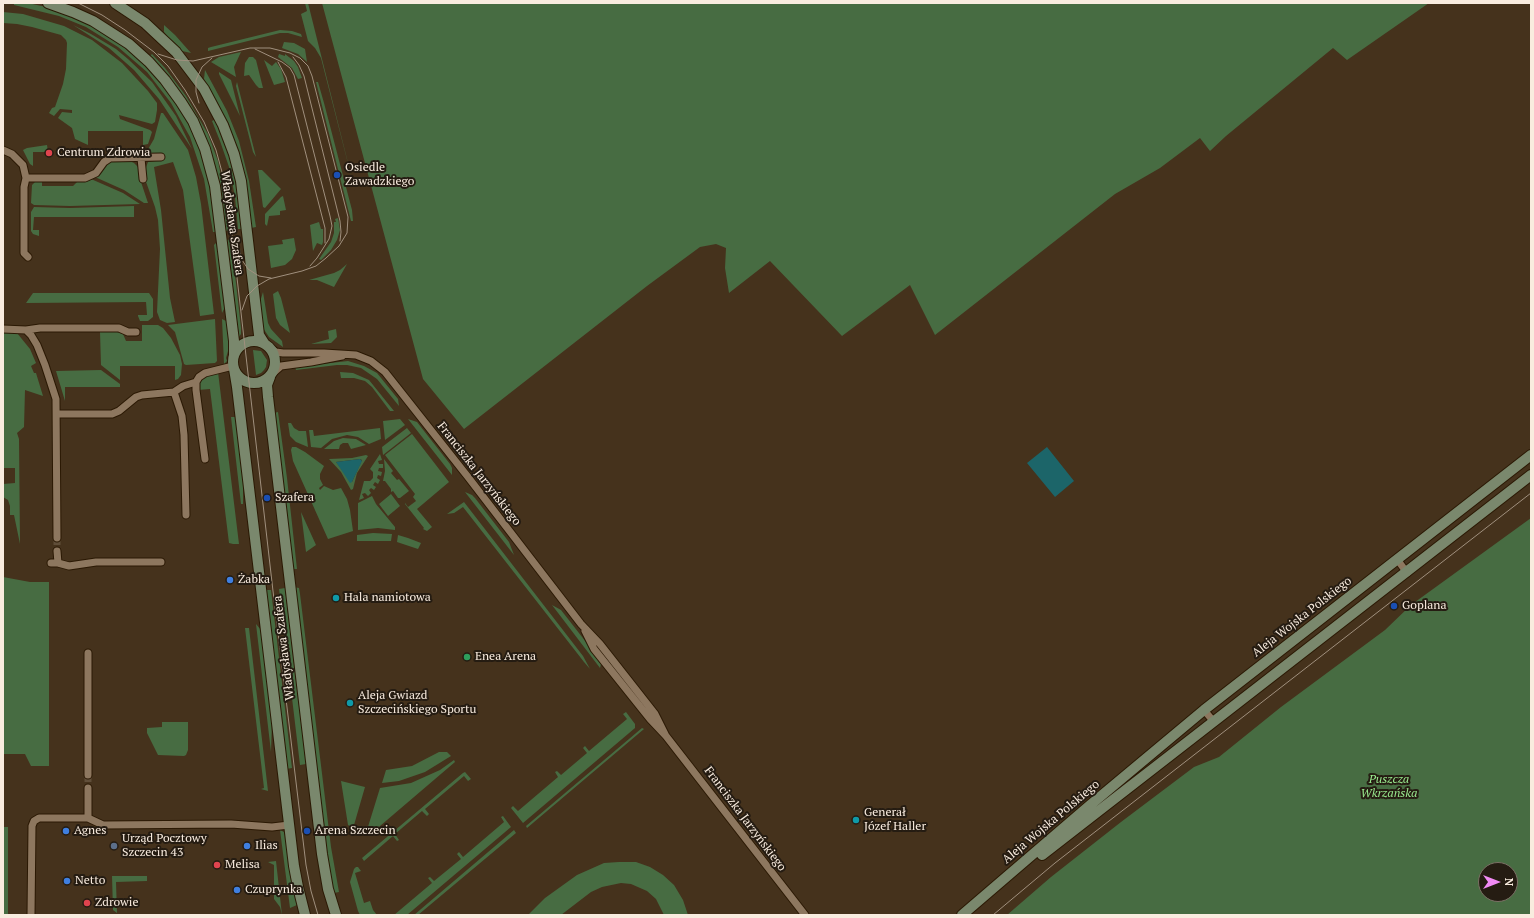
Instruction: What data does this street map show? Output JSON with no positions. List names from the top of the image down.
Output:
{
  "streets": {
    "main road": ["Władysława Szafera", "Aleja Wojska Polskiego"],
    "street": ["Franciszka Jarzyńskiego"]
  },
  "crossings": [
    ["Władysława Szafera", "Franciszka Jarzyńskiego"]
  ],
  "parks": ["Puszcza Wkrzańska"],
  "places": [
    "Centrum Zdrowia",
    "Osiedle Zawadzkiego",
    "Szafera",
    "Żabka",
    "Hala namiotowa",
    "Goplana",
    "Enea Arena",
    "Aleja Gwiazd Szczecińskiego Sportu",
    "Generał Józef Haller",
    "Agnes",
    "Arena Szczecin",
    "Urząd Pocztowy Szczecin 43",
    "Ilias",
    "Melisa",
    "Netto",
    "Czuprynka",
    "Zdrowie"
  ],
  "north": "right"
}
